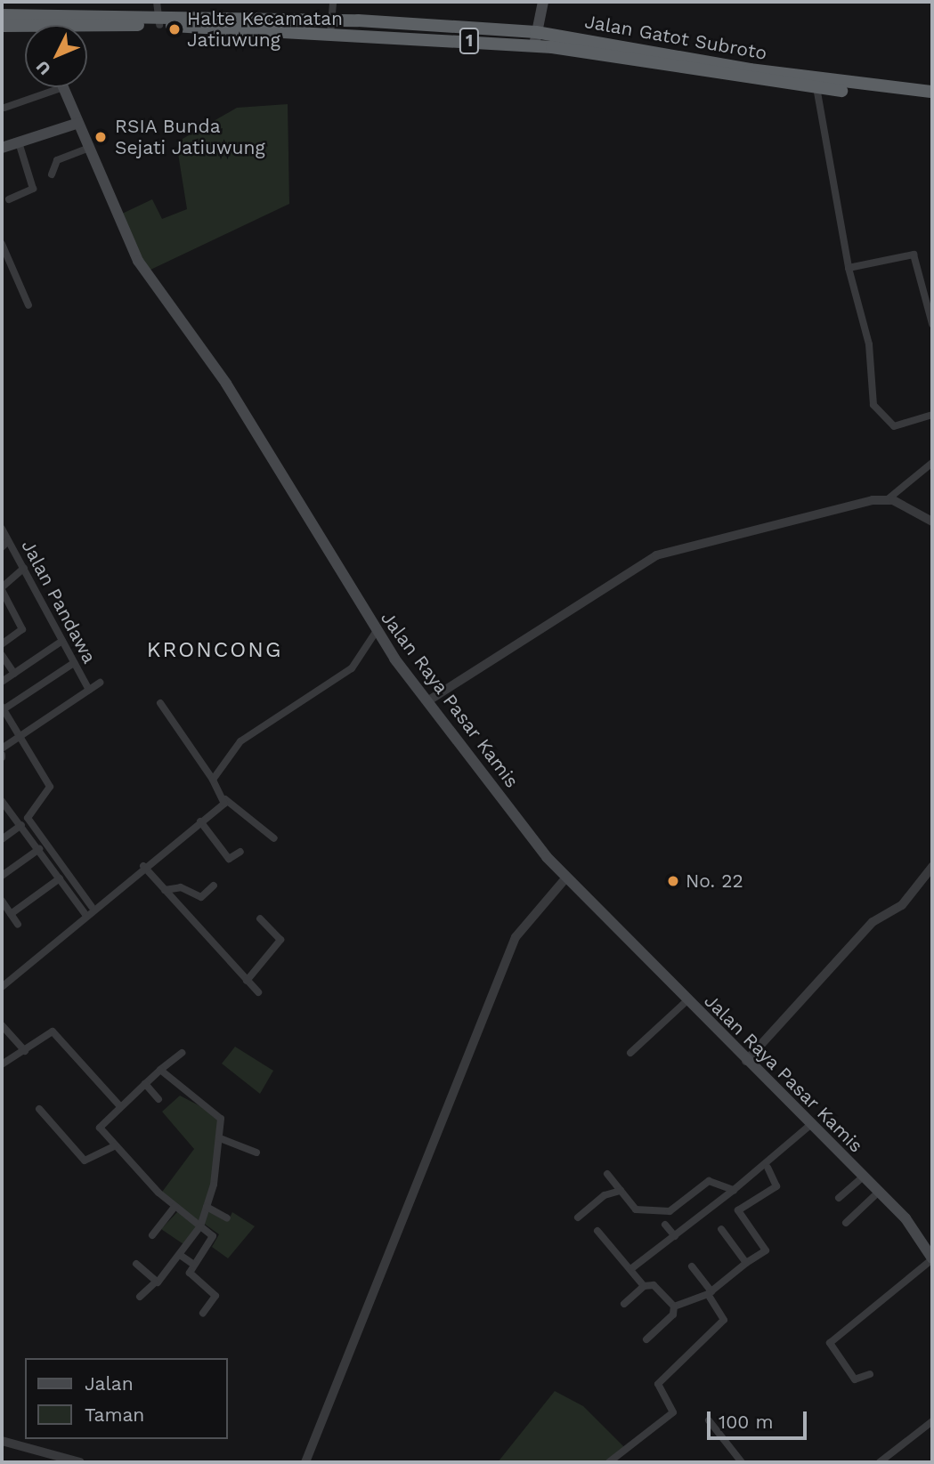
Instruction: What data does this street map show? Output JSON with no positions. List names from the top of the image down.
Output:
{
  "streets": {
    "highway": ["Jalan Gatot Subroto", "1"],
    "main road": ["Jalan Raya Pasar Kamis"],
    "street": ["Jalan Pandawa"]
  },
  "districts": ["KRONCONG"],
  "places": ["Halte Kecamatan Jatiuwung", "RSIA Bunda Sejati Jatiuwung", "No. 22"],
  "legend": ["Jalan", "Taman"],
  "scale_bar": "100 m",
  "north": "bottom left"
}
